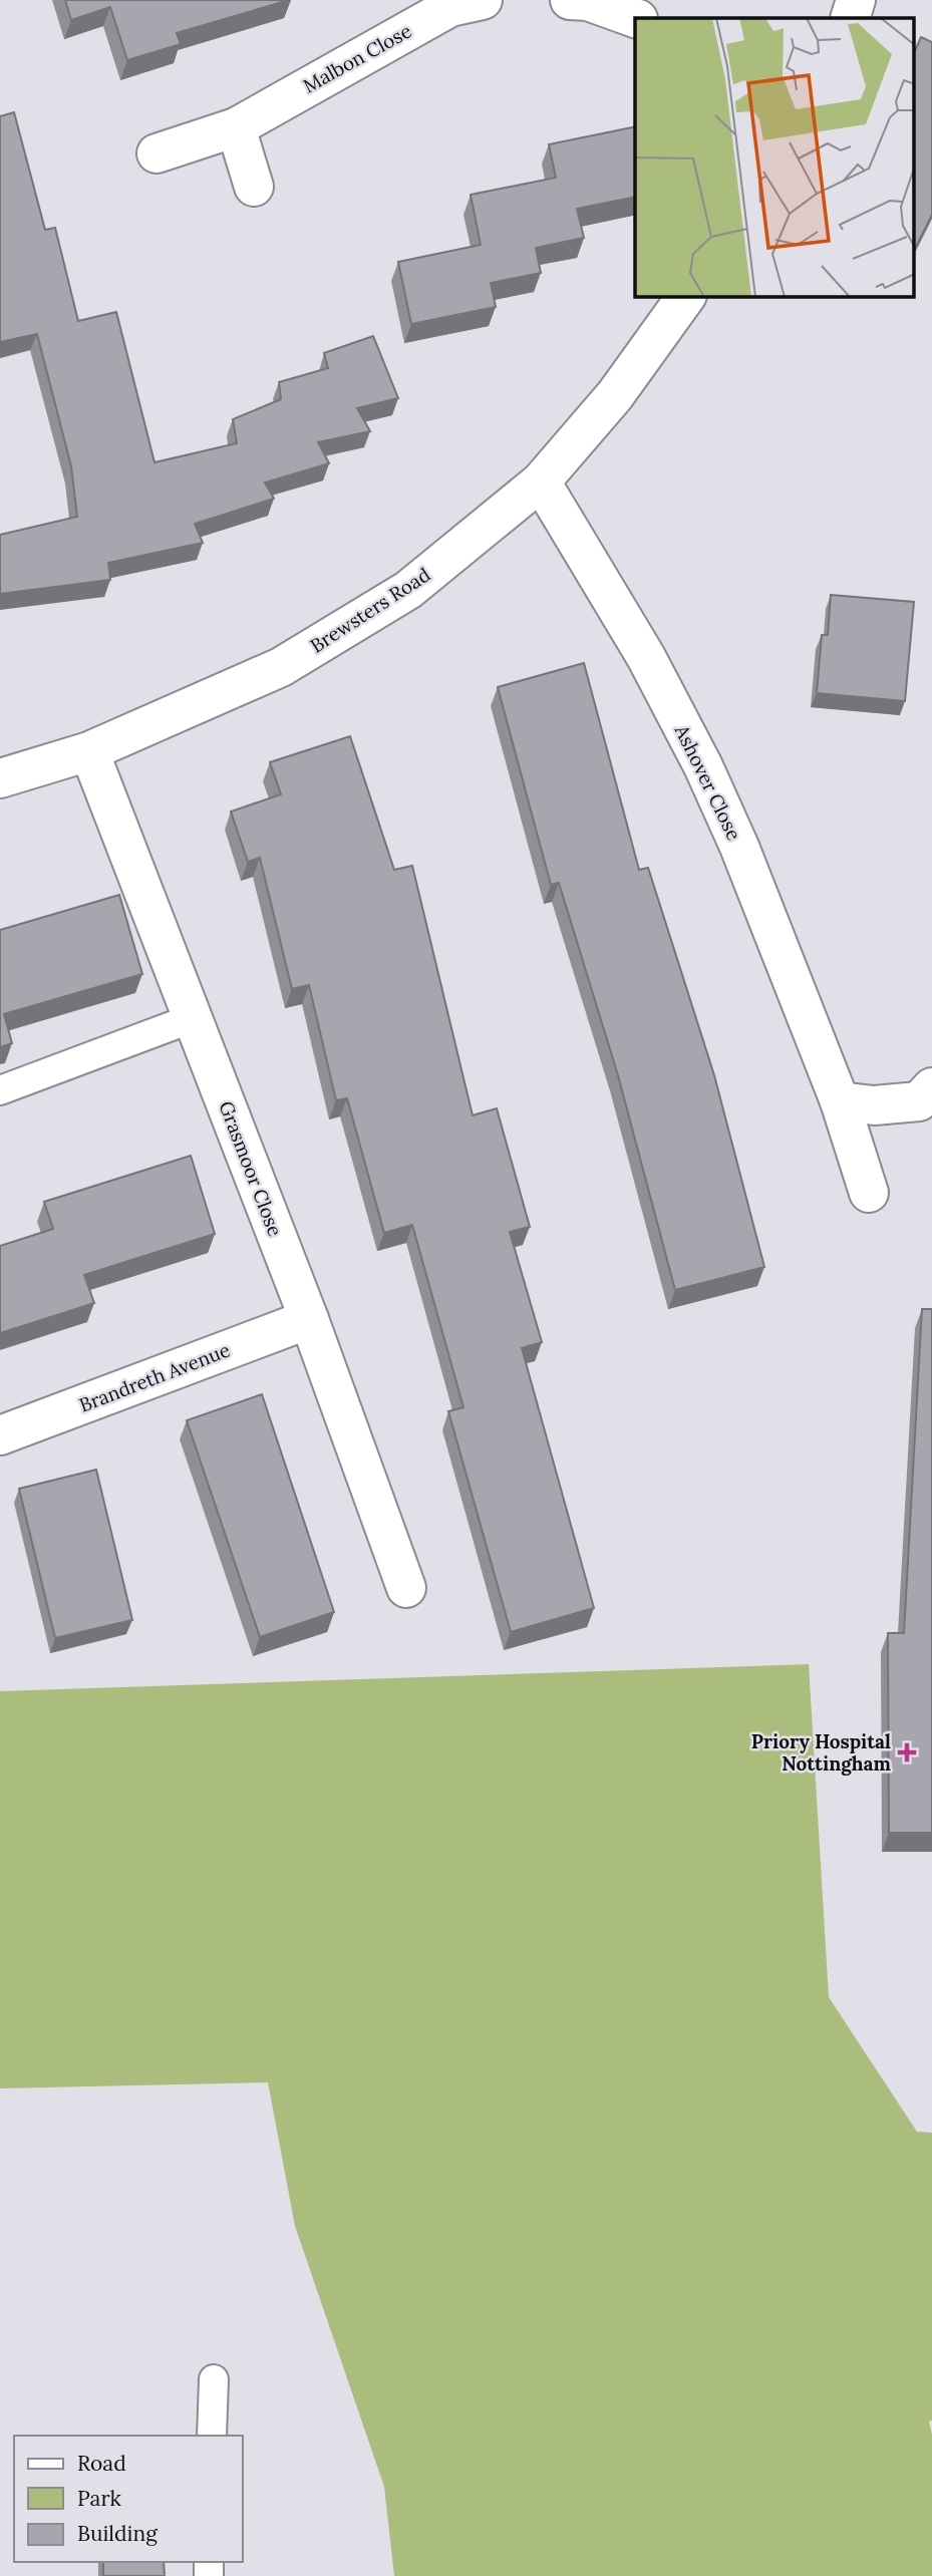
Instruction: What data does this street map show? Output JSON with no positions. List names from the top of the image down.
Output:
{
  "streets": {
    "street": [
      "Malbon Close",
      "Brewsters Road",
      "Ashover Close",
      "Grasmoor Close",
      "Brandreth Avenue"
    ]
  },
  "crossings": [
    ["Brewsters Road", "Ashover Close"],
    ["Brewsters Road", "Grasmoor Close"],
    ["Grasmoor Close", "Brandreth Avenue"]
  ],
  "places": {
    "health": ["Priory Hospital Nottingham"]
  },
  "legend": ["Road", "Park", "Building"]
}
